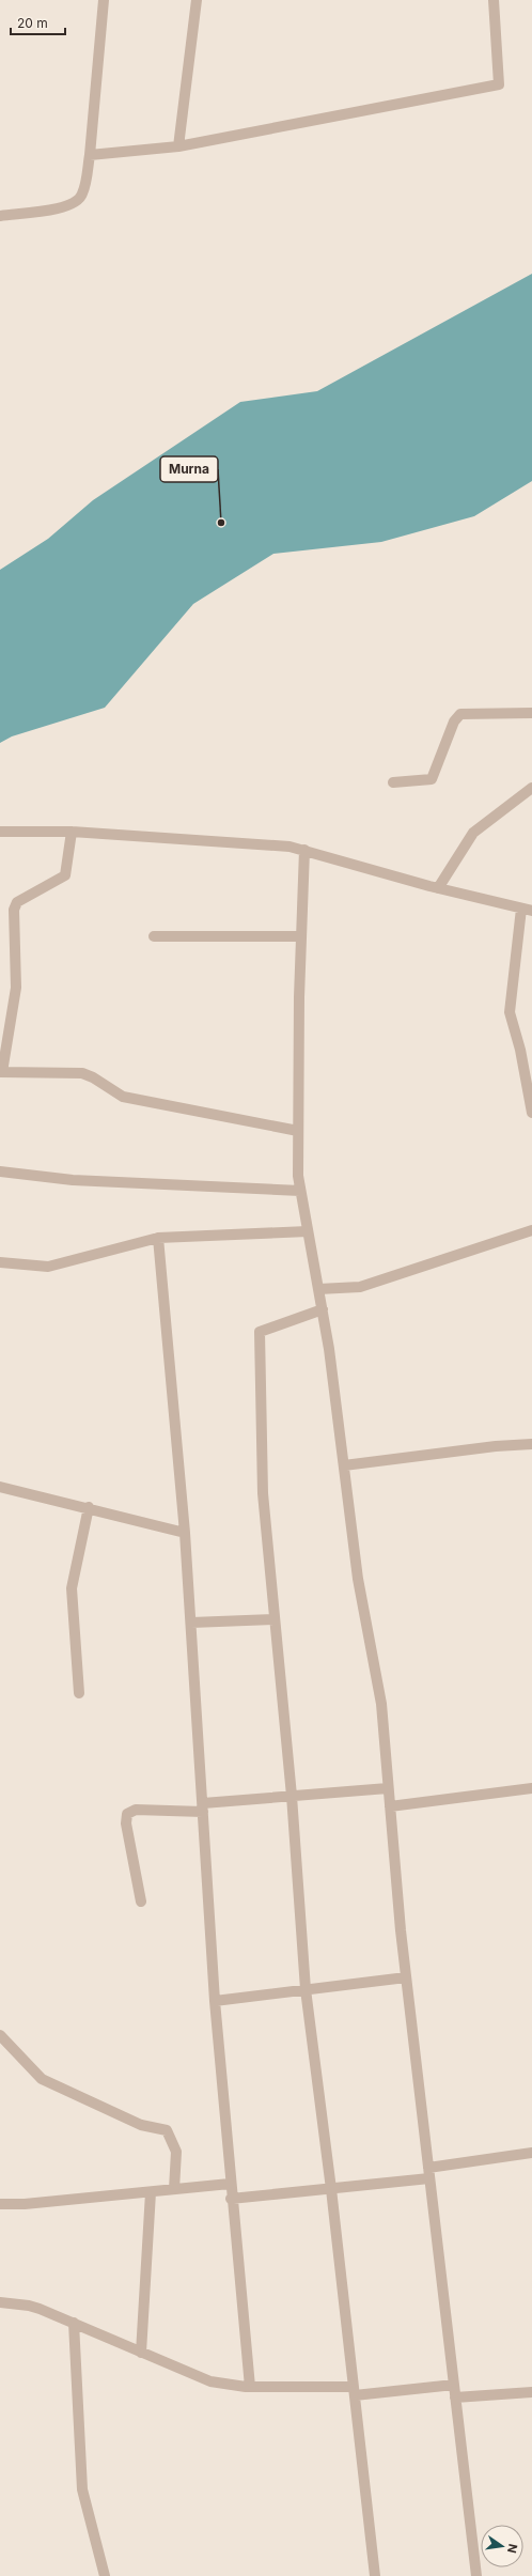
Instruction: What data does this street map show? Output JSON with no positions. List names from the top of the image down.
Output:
{
  "places": ["Murna"],
  "scale_bar": "20 m",
  "north": "right"
}
